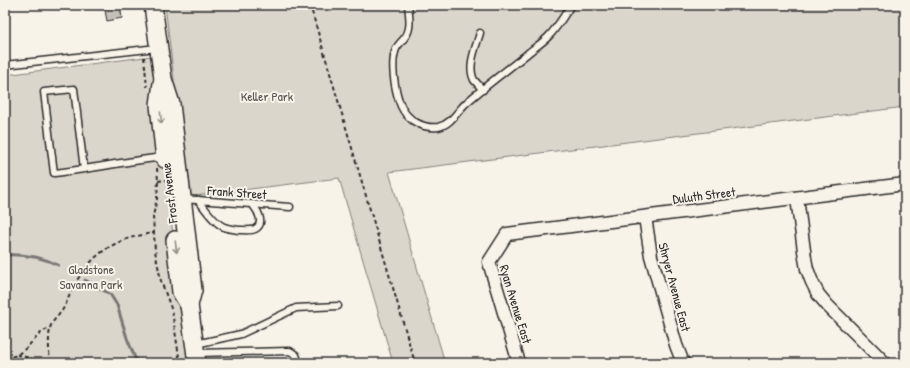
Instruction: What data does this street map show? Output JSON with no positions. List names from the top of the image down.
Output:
{
  "streets": {
    "street": [
      "Frost Avenue",
      "Duluth Street",
      "Shryer Avenue East",
      "Ryan Avenue East"
    ],
    "lane": ["Frank Street"]
  },
  "crossings": [
    ["Frank Street", "Frost Avenue"],
    ["Duluth Street", "Shryer Avenue East"],
    ["Duluth Street", "Ryan Avenue East"]
  ],
  "parks": ["Keller Park", "Gladstone Savanna Park"]
}
